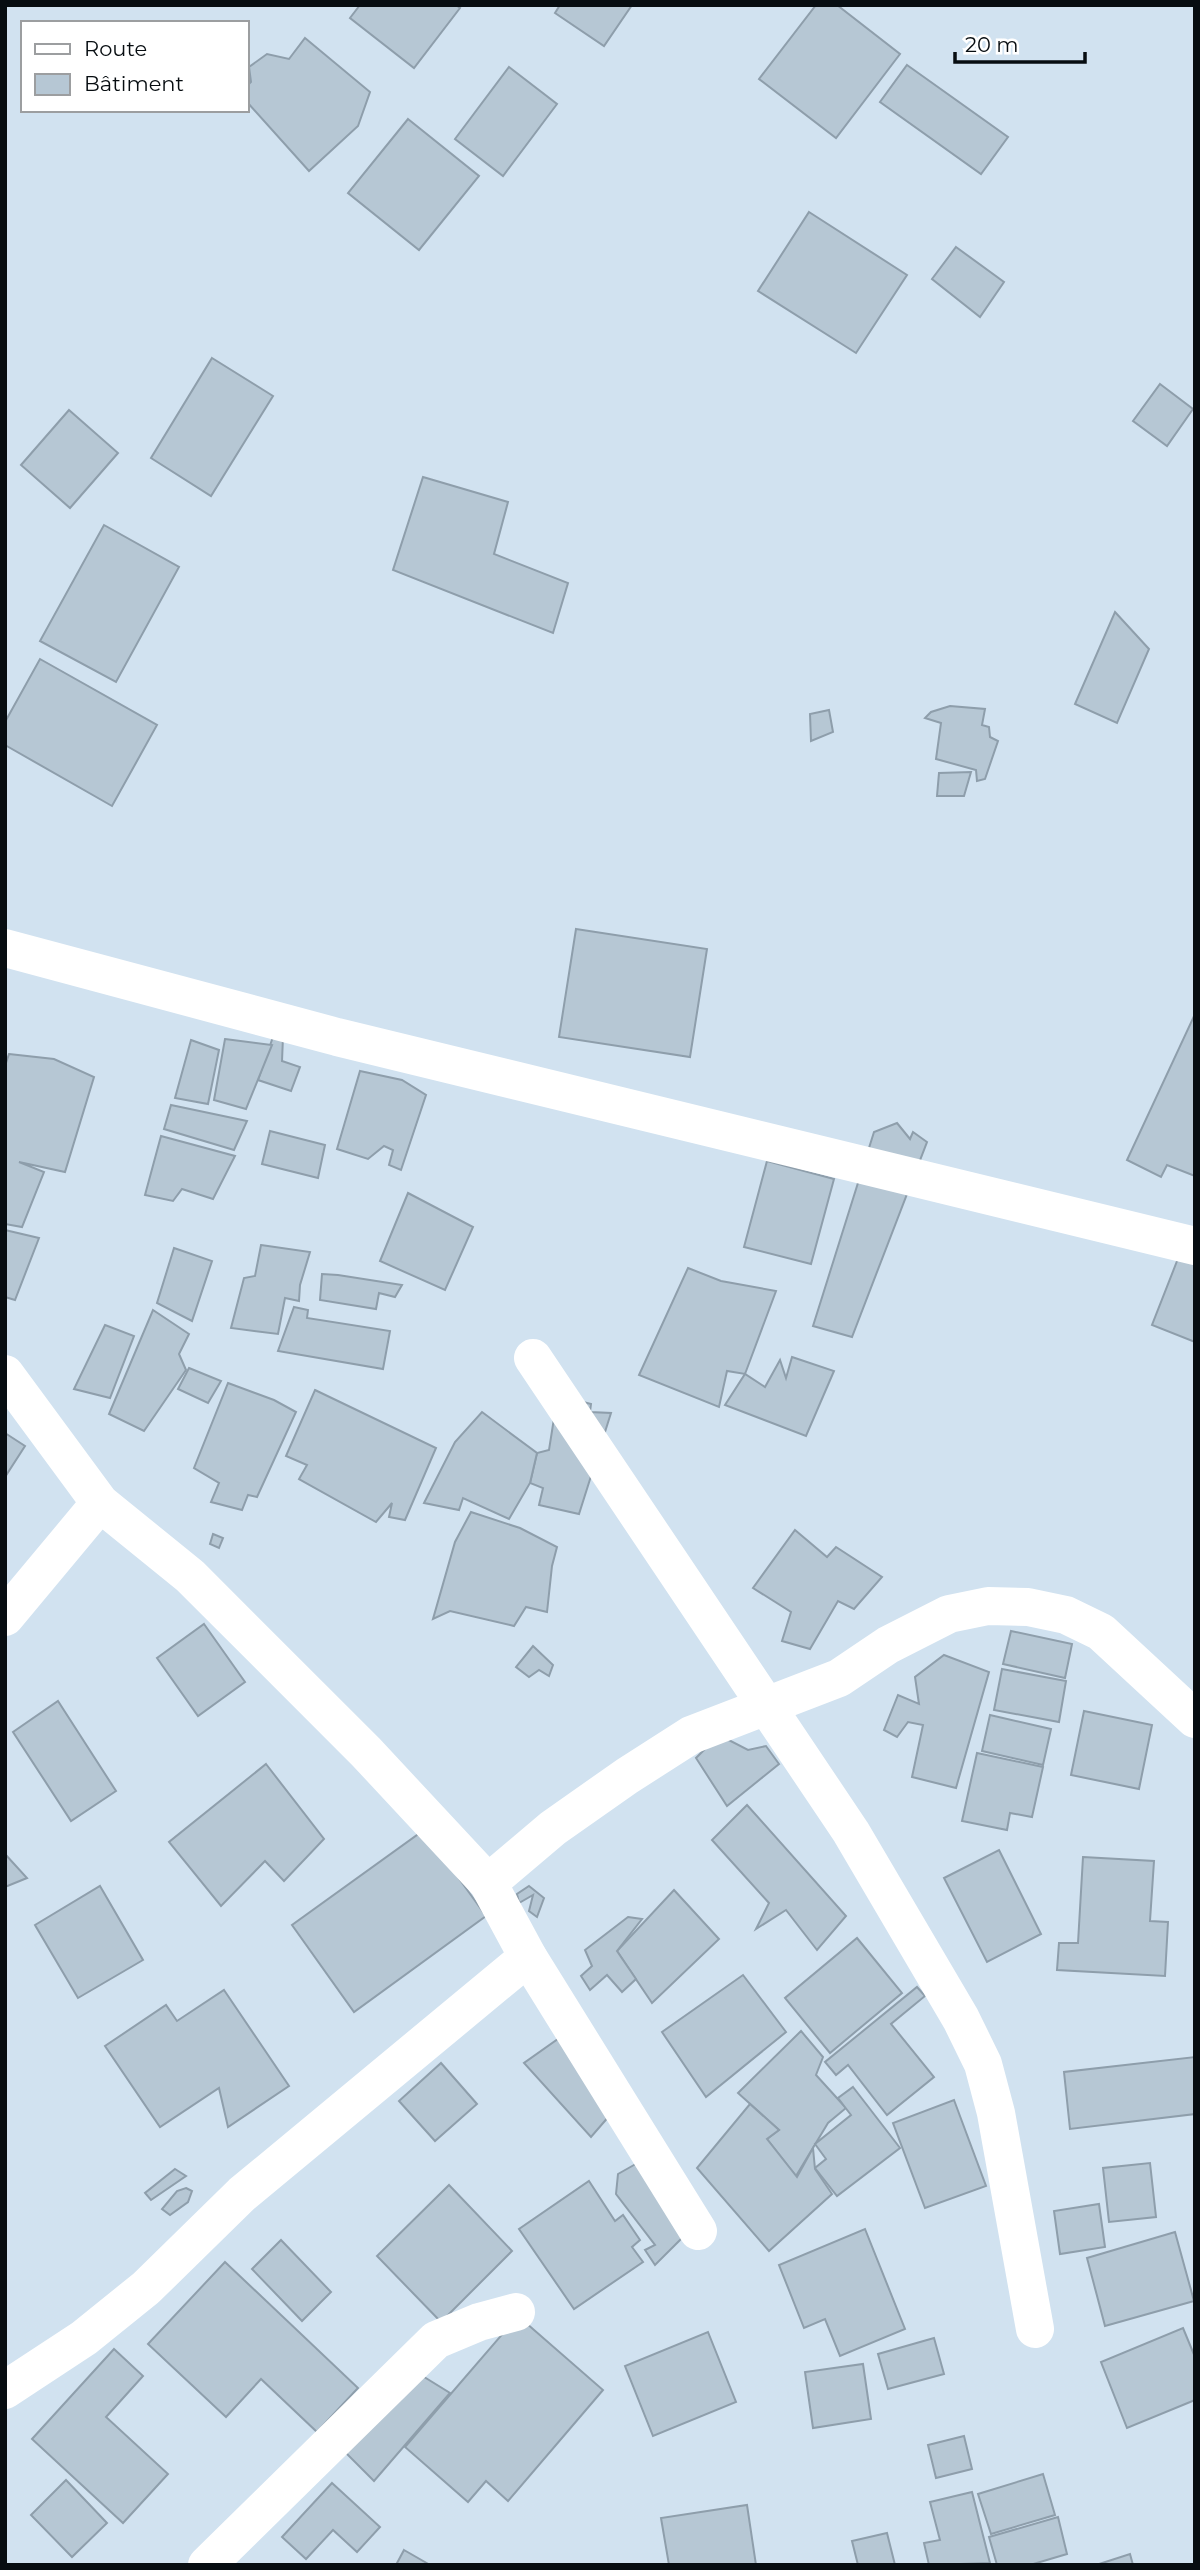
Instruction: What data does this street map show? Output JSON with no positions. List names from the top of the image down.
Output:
{
  "legend": ["Route", "Bâtiment"],
  "scale_bar": "20 m"
}
